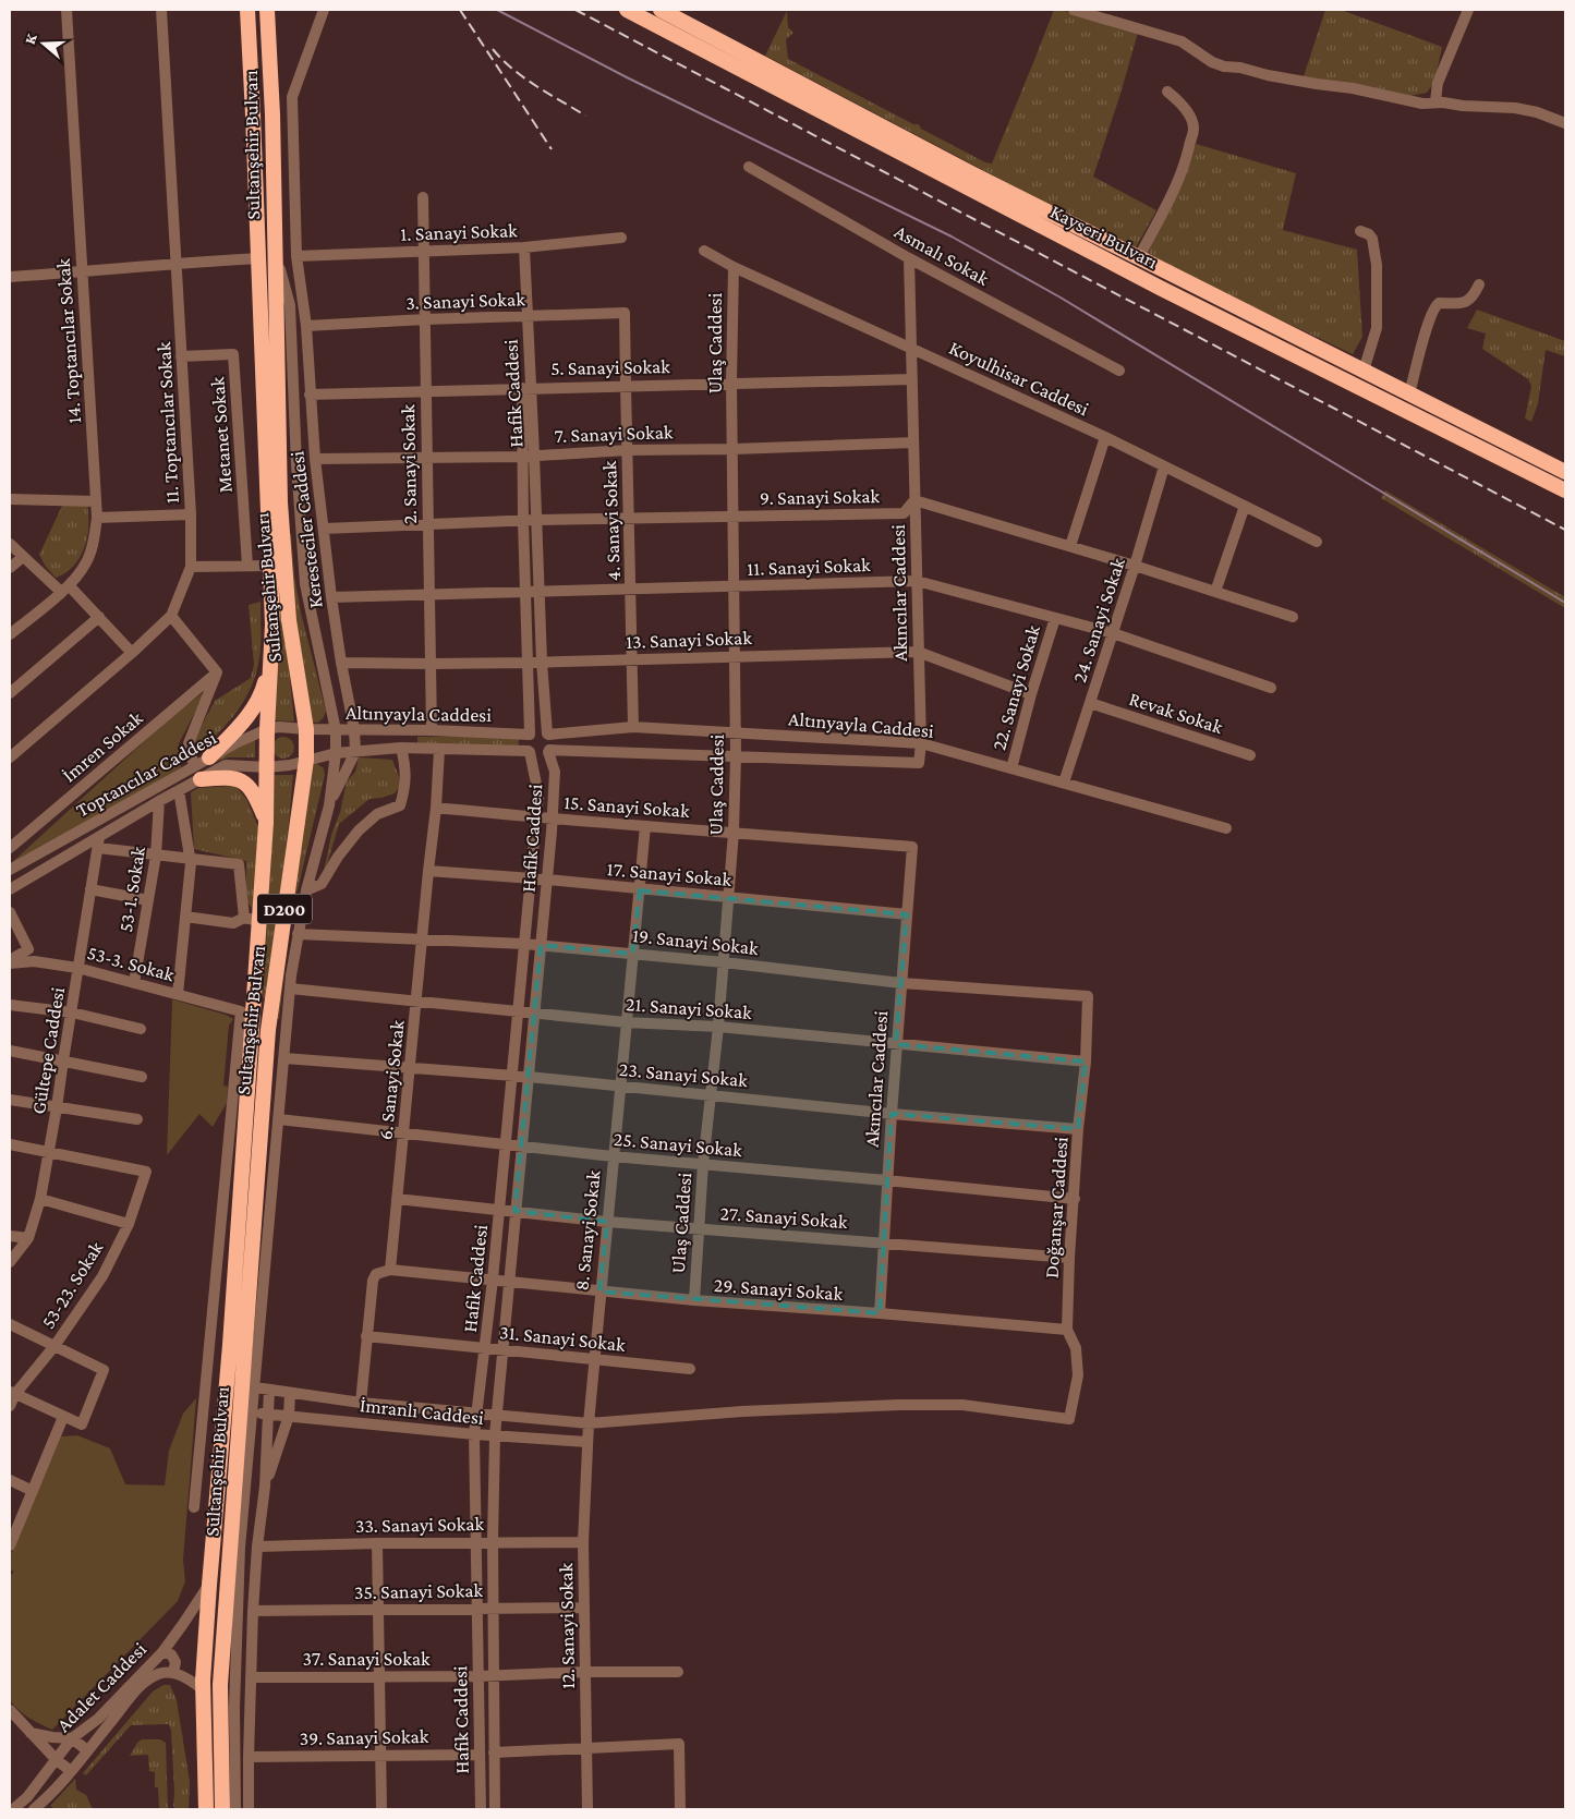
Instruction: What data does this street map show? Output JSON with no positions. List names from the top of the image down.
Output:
{
  "streets": {
    "highway": ["Sultanşehir Bulvarı", "Kayseri Bulvarı", "D200"],
    "street": [
      "1. Sanayi Sokak",
      "Asmalı Sokak",
      "3. Sanayi Sokak",
      "14. Toptancılar Sokak",
      "Ulaş Caddesi",
      "5. Sanayi Sokak",
      "Koyulhisar Caddesi",
      "Hafik Caddesi",
      "11. Toptancılar Sokak",
      "7. Sanayi Sokak",
      "Metanet Sokak",
      "2. Sanayi Sokak",
      "9. Sanayi Sokak",
      "4. Sanayi Sokak",
      "Keresteciler Caddesi",
      "11. Sanayi Sokak",
      "Akıncılar Caddesi",
      "24. Sanayi Sokak",
      "13. Sanayi Sokak",
      "22. Sanayi Sokak",
      "Revak Sokak",
      "Altınyayla Caddesi",
      "İmren Sokak",
      "Toptancılar Caddesi",
      "15. Sanayi Sokak",
      "17. Sanayi Sokak",
      "53-1. Sokak",
      "19. Sanayi Sokak",
      "53-3. Sokak",
      "21. Sanayi Sokak",
      "Gültepe Caddesi",
      "23. Sanayi Sokak",
      "6. Sanayi Sokak",
      "25. Sanayi Sokak",
      "Doğanşar Caddesi",
      "27. Sanayi Sokak",
      "8. Sanayi Sokak",
      "53-23. Sokak",
      "29. Sanayi Sokak",
      "31. Sanayi Sokak",
      "İmranlı Caddesi",
      "33. Sanayi Sokak",
      "35. Sanayi Sokak",
      "12. Sanayi Sokak",
      "37. Sanayi Sokak",
      "Adalet Caddesi",
      "39. Sanayi Sokak"
    ]
  },
  "crossings": [
    ["Sultanşehir Bulvarı", "Altınyayla Caddesi"],
    ["Sultanşehir Bulvarı", "Toptancılar Caddesi"],
    ["Sultanşehir Bulvarı", "Adalet Caddesi"],
    ["1. Sanayi Sokak", "Hafik Caddesi"],
    ["1. Sanayi Sokak", "2. Sanayi Sokak"],
    ["1. Sanayi Sokak", "Keresteciler Caddesi"],
    ["Asmalı Sokak", "Akıncılar Caddesi"],
    ["3. Sanayi Sokak", "Hafik Caddesi"],
    ["3. Sanayi Sokak", "2. Sanayi Sokak"],
    ["3. Sanayi Sokak", "4. Sanayi Sokak"],
    ["3. Sanayi Sokak", "Keresteciler Caddesi"],
    ["Ulaş Caddesi", "5. Sanayi Sokak"],
    ["Ulaş Caddesi", "Koyulhisar Caddesi"],
    ["Ulaş Caddesi", "7. Sanayi Sokak"],
    ["Ulaş Caddesi", "9. Sanayi Sokak"],
    ["Ulaş Caddesi", "11. Sanayi Sokak"],
    ["Ulaş Caddesi", "13. Sanayi Sokak"],
    ["Ulaş Caddesi", "Altınyayla Caddesi"],
    ["Ulaş Caddesi", "15. Sanayi Sokak"],
    ["Ulaş Caddesi", "17. Sanayi Sokak"],
    ["Ulaş Caddesi", "19. Sanayi Sokak"],
    ["Ulaş Caddesi", "21. Sanayi Sokak"],
    ["Ulaş Caddesi", "23. Sanayi Sokak"],
    ["Ulaş Caddesi", "25. Sanayi Sokak"],
    ["Ulaş Caddesi", "27. Sanayi Sokak"],
    ["Ulaş Caddesi", "29. Sanayi Sokak"],
    ["5. Sanayi Sokak", "Hafik Caddesi"],
    ["5. Sanayi Sokak", "2. Sanayi Sokak"],
    ["5. Sanayi Sokak", "4. Sanayi Sokak"],
    ["5. Sanayi Sokak", "Keresteciler Caddesi"],
    ["5. Sanayi Sokak", "Akıncılar Caddesi"],
    ["Koyulhisar Caddesi", "Akıncılar Caddesi"],
    ["Koyulhisar Caddesi", "24. Sanayi Sokak"],
    ["Hafik Caddesi", "7. Sanayi Sokak"],
    ["Hafik Caddesi", "9. Sanayi Sokak"],
    ["Hafik Caddesi", "11. Sanayi Sokak"],
    ["Hafik Caddesi", "13. Sanayi Sokak"],
    ["Hafik Caddesi", "Altınyayla Caddesi"],
    ["Hafik Caddesi", "15. Sanayi Sokak"],
    ["Hafik Caddesi", "17. Sanayi Sokak"],
    ["Hafik Caddesi", "19. Sanayi Sokak"],
    ["Hafik Caddesi", "21. Sanayi Sokak"],
    ["Hafik Caddesi", "23. Sanayi Sokak"],
    ["Hafik Caddesi", "25. Sanayi Sokak"],
    ["Hafik Caddesi", "27. Sanayi Sokak"],
    ["Hafik Caddesi", "29. Sanayi Sokak"],
    ["Hafik Caddesi", "31. Sanayi Sokak"],
    ["Hafik Caddesi", "İmranlı Caddesi"],
    ["Hafik Caddesi", "33. Sanayi Sokak"],
    ["Hafik Caddesi", "35. Sanayi Sokak"],
    ["Hafik Caddesi", "37. Sanayi Sokak"],
    ["Hafik Caddesi", "39. Sanayi Sokak"],
    ["11. Toptancılar Sokak", "Metanet Sokak"],
    ["7. Sanayi Sokak", "2. Sanayi Sokak"],
    ["7. Sanayi Sokak", "4. Sanayi Sokak"],
    ["7. Sanayi Sokak", "Keresteciler Caddesi"],
    ["7. Sanayi Sokak", "Akıncılar Caddesi"],
    ["2. Sanayi Sokak", "9. Sanayi Sokak"],
    ["2. Sanayi Sokak", "11. Sanayi Sokak"],
    ["2. Sanayi Sokak", "13. Sanayi Sokak"],
    ["2. Sanayi Sokak", "Altınyayla Caddesi"],
    ["9. Sanayi Sokak", "4. Sanayi Sokak"],
    ["9. Sanayi Sokak", "Keresteciler Caddesi"],
    ["9. Sanayi Sokak", "Akıncılar Caddesi"],
    ["4. Sanayi Sokak", "11. Sanayi Sokak"],
    ["4. Sanayi Sokak", "13. Sanayi Sokak"],
    ["4. Sanayi Sokak", "Altınyayla Caddesi"],
    ["Keresteciler Caddesi", "11. Sanayi Sokak"],
    ["Keresteciler Caddesi", "13. Sanayi Sokak"],
    ["Keresteciler Caddesi", "Altınyayla Caddesi"],
    ["11. Sanayi Sokak", "Akıncılar Caddesi"],
    ["11. Sanayi Sokak", "24. Sanayi Sokak"],
    ["11. Sanayi Sokak", "22. Sanayi Sokak"],
    ["Akıncılar Caddesi", "13. Sanayi Sokak"],
    ["Akıncılar Caddesi", "Altınyayla Caddesi"],
    ["Akıncılar Caddesi", "15. Sanayi Sokak"],
    ["Akıncılar Caddesi", "17. Sanayi Sokak"],
    ["Akıncılar Caddesi", "19. Sanayi Sokak"],
    ["Akıncılar Caddesi", "21. Sanayi Sokak"],
    ["Akıncılar Caddesi", "23. Sanayi Sokak"],
    ["Akıncılar Caddesi", "25. Sanayi Sokak"],
    ["Akıncılar Caddesi", "27. Sanayi Sokak"],
    ["Akıncılar Caddesi", "29. Sanayi Sokak"],
    ["24. Sanayi Sokak", "Revak Sokak"],
    ["24. Sanayi Sokak", "Altınyayla Caddesi"],
    ["13. Sanayi Sokak", "22. Sanayi Sokak"],
    ["22. Sanayi Sokak", "Altınyayla Caddesi"],
    ["Altınyayla Caddesi", "Toptancılar Caddesi"],
    ["Altınyayla Caddesi", "6. Sanayi Sokak"],
    ["Toptancılar Caddesi", "53-1. Sokak"],
    ["Toptancılar Caddesi", "Gültepe Caddesi"],
    ["15. Sanayi Sokak", "6. Sanayi Sokak"],
    ["15. Sanayi Sokak", "8. Sanayi Sokak"],
    ["17. Sanayi Sokak", "6. Sanayi Sokak"],
    ["17. Sanayi Sokak", "8. Sanayi Sokak"],
    ["53-1. Sokak", "53-3. Sokak"],
    ["19. Sanayi Sokak", "6. Sanayi Sokak"],
    ["19. Sanayi Sokak", "Doğanşar Caddesi"],
    ["19. Sanayi Sokak", "8. Sanayi Sokak"],
    ["53-3. Sokak", "Gültepe Caddesi"],
    ["21. Sanayi Sokak", "6. Sanayi Sokak"],
    ["21. Sanayi Sokak", "Doğanşar Caddesi"],
    ["21. Sanayi Sokak", "8. Sanayi Sokak"],
    ["Gültepe Caddesi", "53-23. Sokak"],
    ["23. Sanayi Sokak", "6. Sanayi Sokak"],
    ["23. Sanayi Sokak", "Doğanşar Caddesi"],
    ["23. Sanayi Sokak", "8. Sanayi Sokak"],
    ["6. Sanayi Sokak", "25. Sanayi Sokak"],
    ["6. Sanayi Sokak", "27. Sanayi Sokak"],
    ["6. Sanayi Sokak", "29. Sanayi Sokak"],
    ["25. Sanayi Sokak", "Doğanşar Caddesi"],
    ["25. Sanayi Sokak", "8. Sanayi Sokak"],
    ["Doğanşar Caddesi", "27. Sanayi Sokak"],
    ["Doğanşar Caddesi", "29. Sanayi Sokak"],
    ["Doğanşar Caddesi", "İmranlı Caddesi"],
    ["27. Sanayi Sokak", "8. Sanayi Sokak"],
    ["8. Sanayi Sokak", "29. Sanayi Sokak"],
    ["8. Sanayi Sokak", "31. Sanayi Sokak"],
    ["8. Sanayi Sokak", "İmranlı Caddesi"],
    ["8. Sanayi Sokak", "12. Sanayi Sokak"],
    ["İmranlı Caddesi", "12. Sanayi Sokak"],
    ["33. Sanayi Sokak", "12. Sanayi Sokak"],
    ["35. Sanayi Sokak", "12. Sanayi Sokak"],
    ["12. Sanayi Sokak", "37. Sanayi Sokak"]
  ],
  "north": "left"
}
